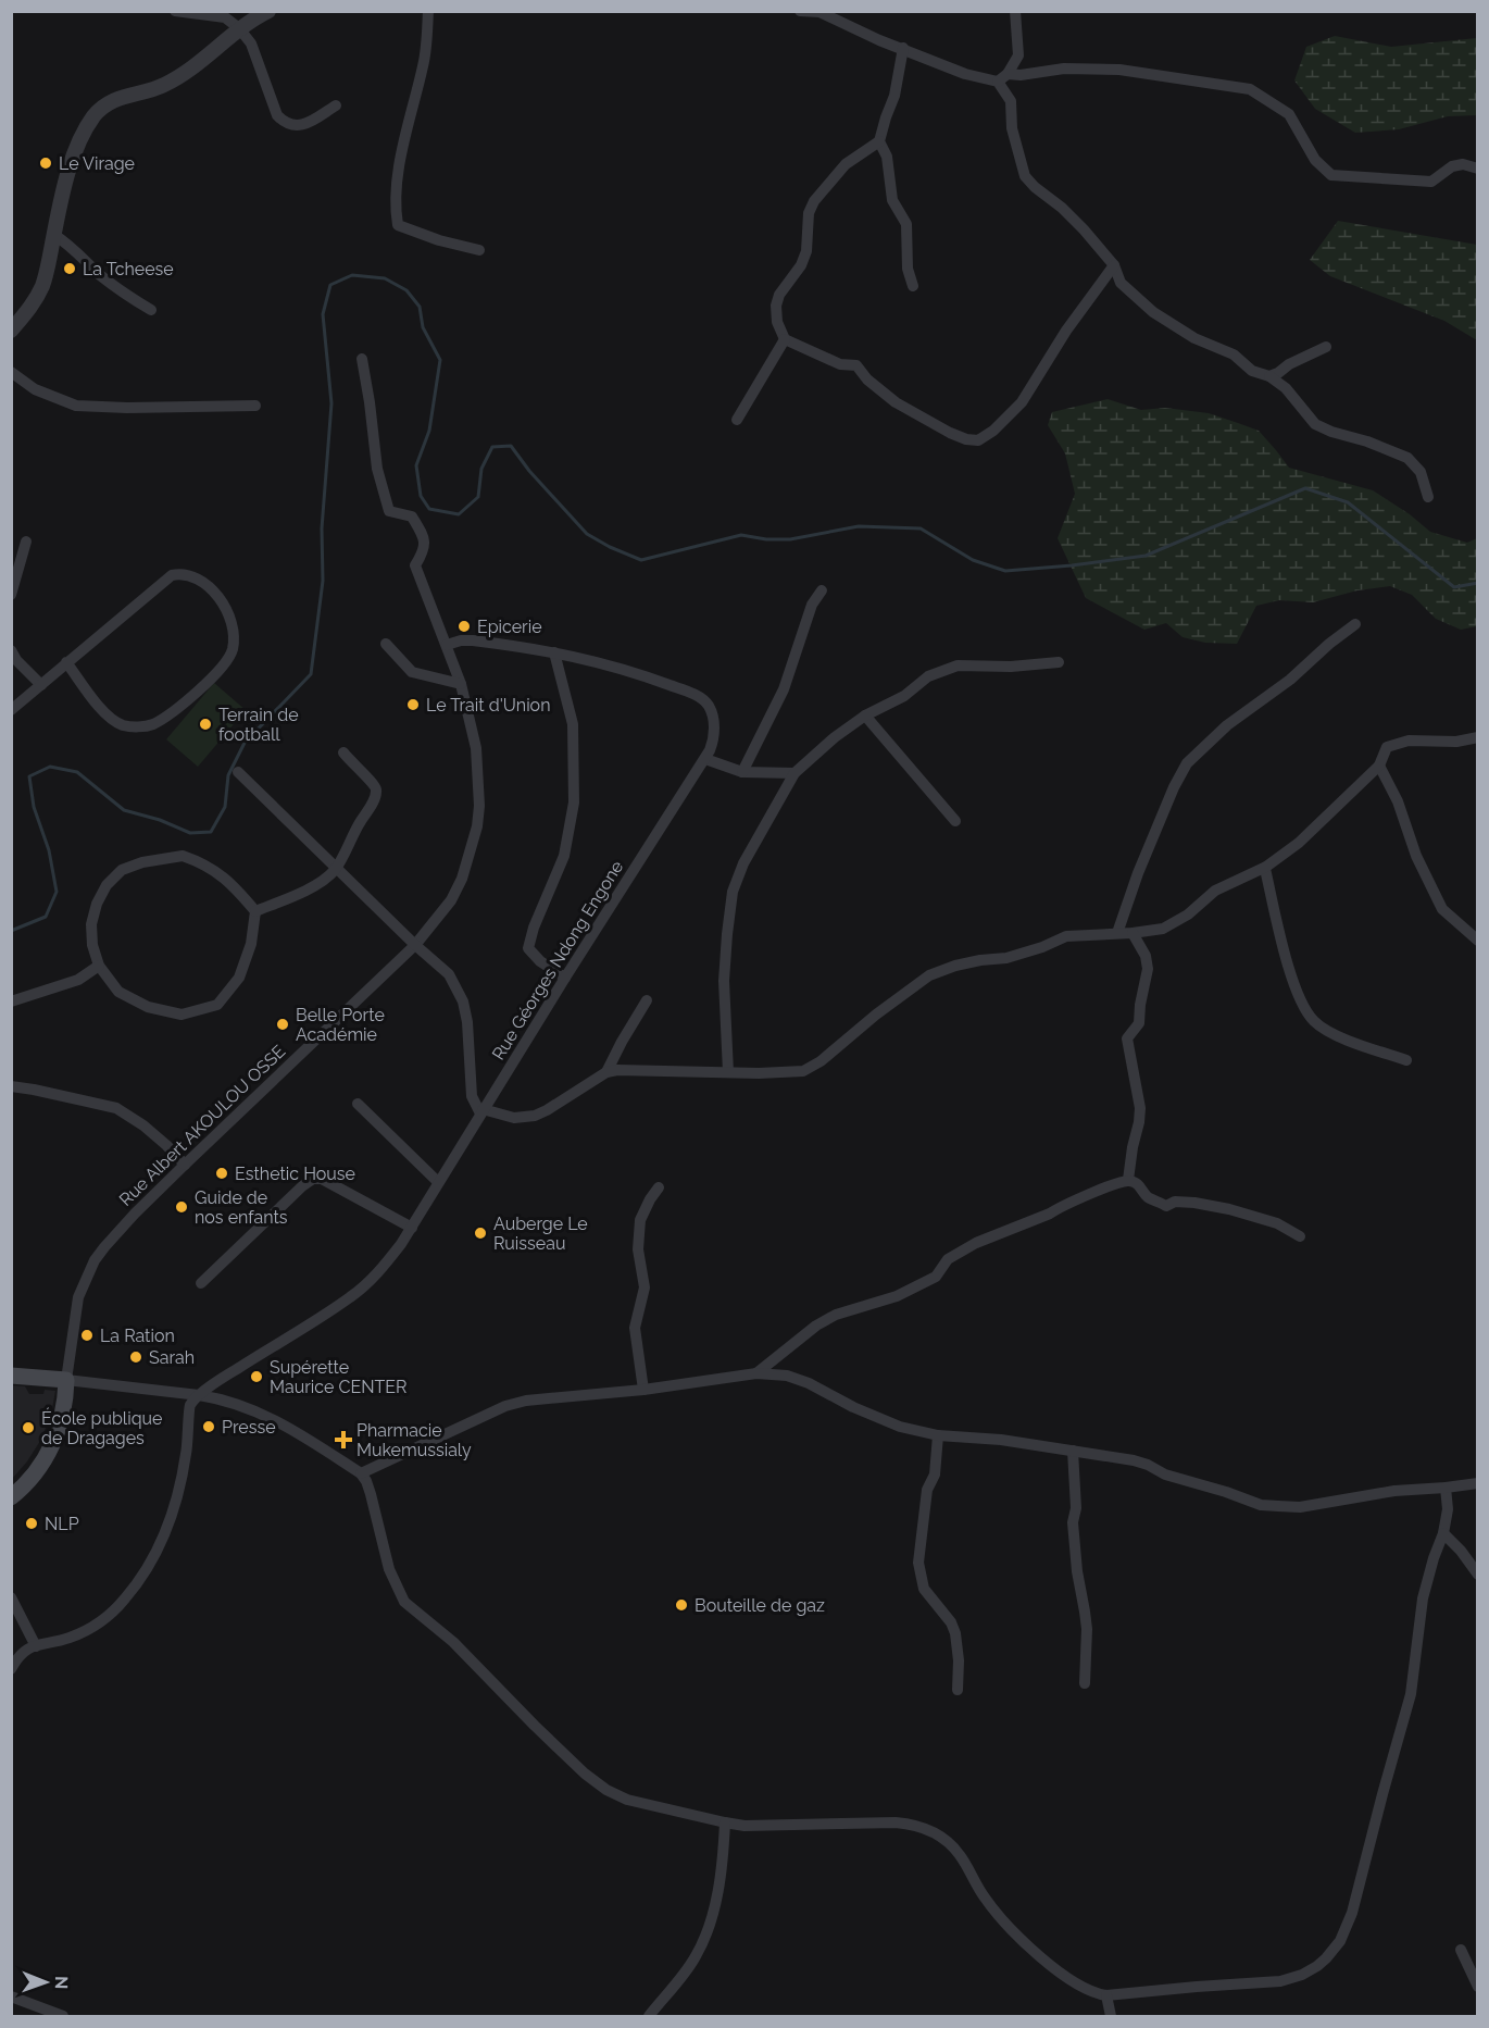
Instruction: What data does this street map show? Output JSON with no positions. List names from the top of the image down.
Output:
{
  "streets": {
    "street": ["Rue Géorges Ndong Engone", "Rue Albert AKOULOU OSSE"]
  },
  "crossings": [
    ["Rue Géorges Ndong Engone", "Rue Albert AKOULOU OSSE"]
  ],
  "places": {
    "other": [
      "Le Virage",
      "La Tcheese",
      "Epicerie",
      "Le Trait d'Union",
      "Terrain de football",
      "Belle Porte Académie",
      "Esthetic House",
      "Guide de nos enfants",
      "Auberge Le Ruisseau",
      "La Ration",
      "Sarah",
      "Supérette Maurice CENTER",
      "Presse",
      "École publique de Dragages",
      "NLP",
      "Bouteille de gaz"
    ],
    "health": ["Pharmacie Mukemussialy"]
  },
  "north": "right"
}
